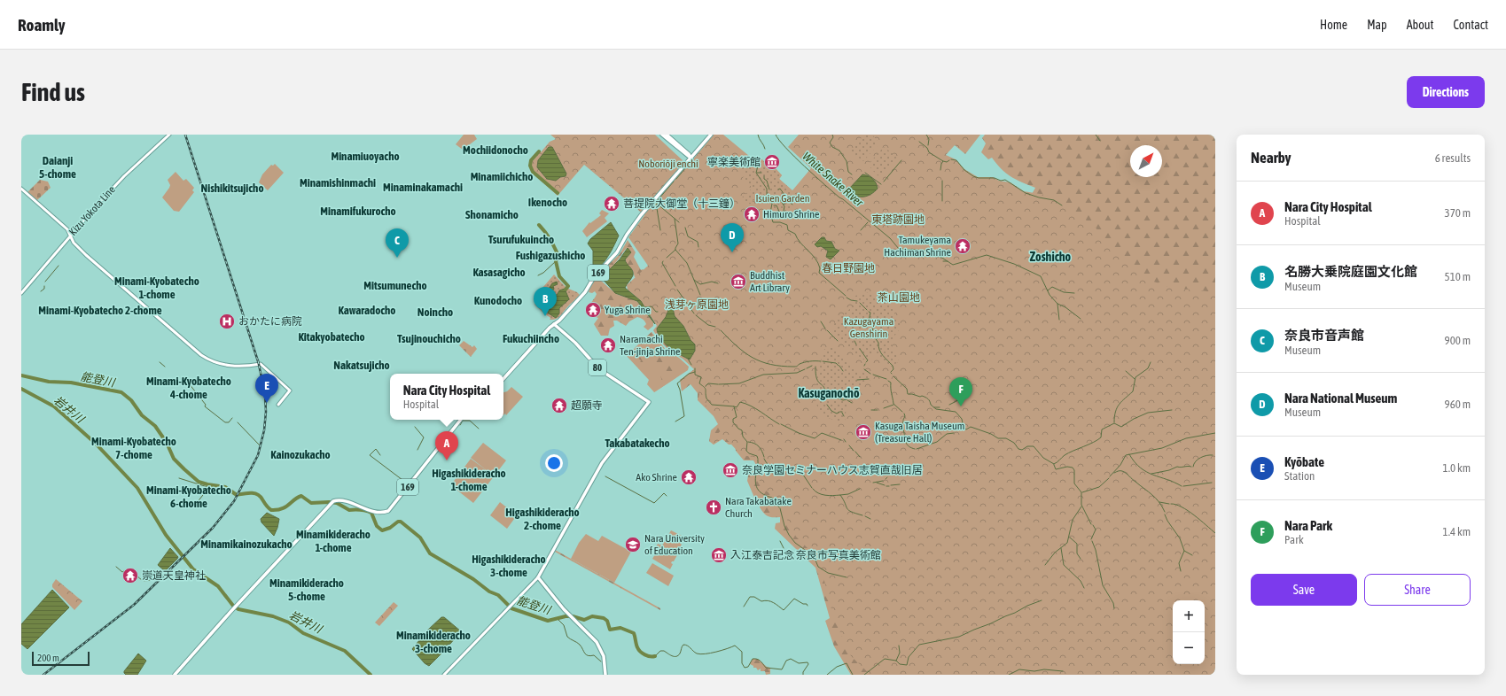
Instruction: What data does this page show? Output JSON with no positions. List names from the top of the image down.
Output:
{
  "streets": {
    "main road": ["Kizu Yokota Line", "169", "80"]
  },
  "crossings": [
    ["169", "80"]
  ],
  "districts": [
    "Mochiidonocho",
    "Minamiuoyacho",
    "Daianji 5-chome",
    "Minamiichicho",
    "Minamishinmachi",
    "Minaminakamachi",
    "Nishikitsujicho",
    "Ikenocho",
    "Minamifukurocho",
    "Shonamicho",
    "Tsurufukuincho",
    "Fushigazushicho",
    "Zoshicho",
    "Kasasagicho",
    "Minami-Kyobatecho 1-chome",
    "Mitsumunecho",
    "Kunodocho",
    "Minami-Kyobatecho 2-chome",
    "Kawaradocho",
    "Noincho",
    "Kitakyobatecho",
    "Tsujinouchicho",
    "Fukuchiincho",
    "Nakatsujicho",
    "Minami-Kyobatecho 4-chome",
    "Kasuganochō",
    "Minami-Kyobatecho 7-chome",
    "Takabatakecho",
    "Kainozukacho",
    "Higashikideracho 1-chome",
    "Minami-Kyobatecho 6-chome",
    "Higashikideracho 2-chome",
    "Minamikideracho 1-chome",
    "Minamikainozukacho",
    "Higashikideracho 3-chome",
    "Minamikideracho 5-chome",
    "Minamikideracho 3-chome"
  ],
  "water": ["White Snake River", "能登川", "岩井川"],
  "parks": [
    "Noboriōji enchi",
    "Isuien Garden",
    "東塔跡園地",
    "春日野園地",
    "茶山園地",
    "浅芽ヶ原園地",
    "Kazugayama Genshirin"
  ],
  "places": {
    "museum": [
      "寧楽美術館",
      "Buddhist Art Library",
      "Kasuga Taisha Museum (Treasure Hall)",
      "奈良学園セミナーハウス志賀直哉旧居",
      "入江泰吉記念 奈良市写真美術館"
    ],
    "temple": [
      "菩提院大御堂（十三鐘）",
      "Himuro Shrine",
      "Tamukeyama Hachiman Shrine",
      "Yuga Shrine",
      "Naramachi Ten-jinja Shrine",
      "超願寺",
      "Ako Shrine",
      "崇道天皇神社"
    ],
    "hospital": ["おかたに病院"],
    "church": ["Nara Takabatake Church"],
    "school or university": ["Nara University of Education"]
  },
  "scale_bar": "200 m",
  "north": "top right",
  "page": {
    "header": "Roamly",
    "nav": [
      "Home",
      "Map",
      "About",
      "Contact"
    ],
    "buttons": [
      "Directions",
      ["Save", "Share"]
    ],
    "title": "Find us",
    "heading": ["Nearby", "6 results"],
    "list": [
      {
        "mark": "A",
        "name": "Nara City Hospital",
        "note": "Hospital",
        "value": "370 m"
      },
      {
        "mark": "B",
        "name": "名勝大乗院庭園文化館",
        "note": "Museum",
        "value": "510 m"
      },
      {
        "mark": "C",
        "name": "奈良市音声館",
        "note": "Museum",
        "value": "900 m"
      },
      {
        "mark": "D",
        "name": "Nara National Museum",
        "note": "Museum",
        "value": "960 m"
      },
      {
        "mark": "E",
        "name": "Kyōbate",
        "note": "Station",
        "value": "1.0 km"
      },
      {
        "mark": "F",
        "name": "Nara Park",
        "note": "Park",
        "value": "1.4 km"
      }
    ],
    "pins": [
      "D",
      "C",
      "B",
      "E",
      "F",
      "A"
    ],
    "popup": ["Nara City Hospital", "Hospital"],
    "map_buttons": ["+", "−"],
    "scale": "200 m"
  }
}
